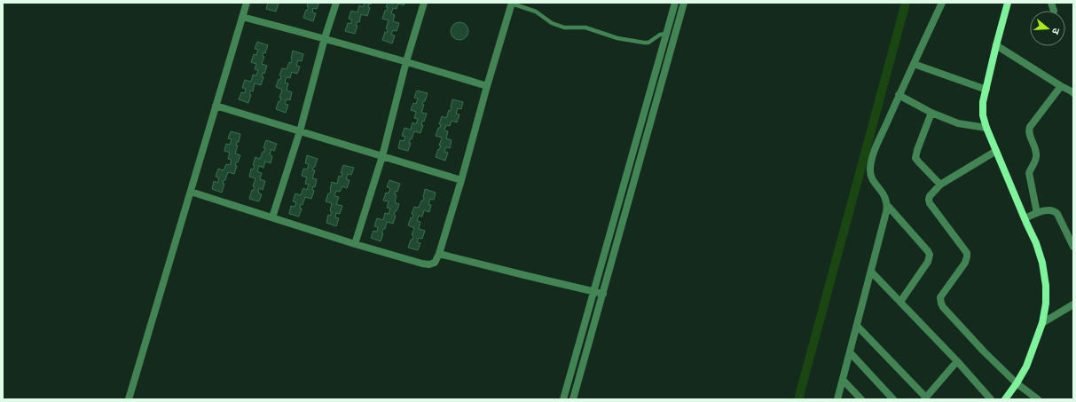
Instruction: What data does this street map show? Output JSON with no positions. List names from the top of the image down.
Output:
{
  "north": "right"
}
